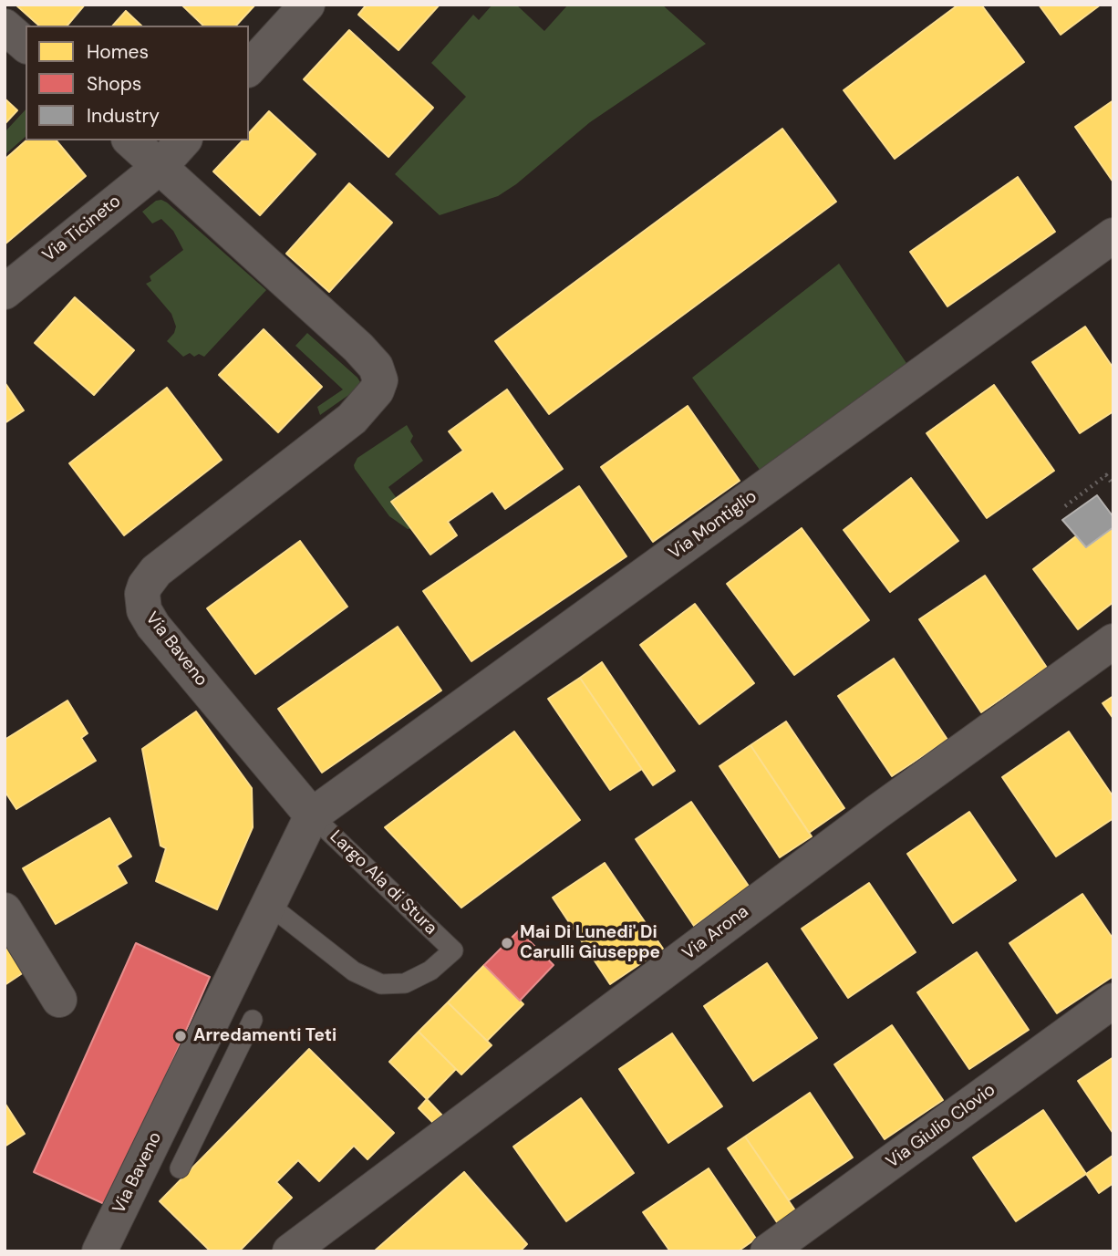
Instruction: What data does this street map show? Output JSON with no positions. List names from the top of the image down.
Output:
{
  "streets": {
    "street": [
      "Via Ticineto",
      "Via Montiglio",
      "Via Baveno",
      "Via Arona",
      "Via Giulio Clovio"
    ],
    "lane": ["Largo Ala di Stura"]
  },
  "crossings": [
    ["Via Ticineto", "Via Baveno"],
    ["Via Montiglio", "Via Baveno"],
    ["Via Montiglio", "Largo Ala di Stura"],
    ["Via Baveno", "Largo Ala di Stura"]
  ],
  "places": ["Mai Di Lunedi' Di Carulli Giuseppe", "Arredamenti Teti"],
  "legend": ["Homes", "Shops", "Industry"]
}
